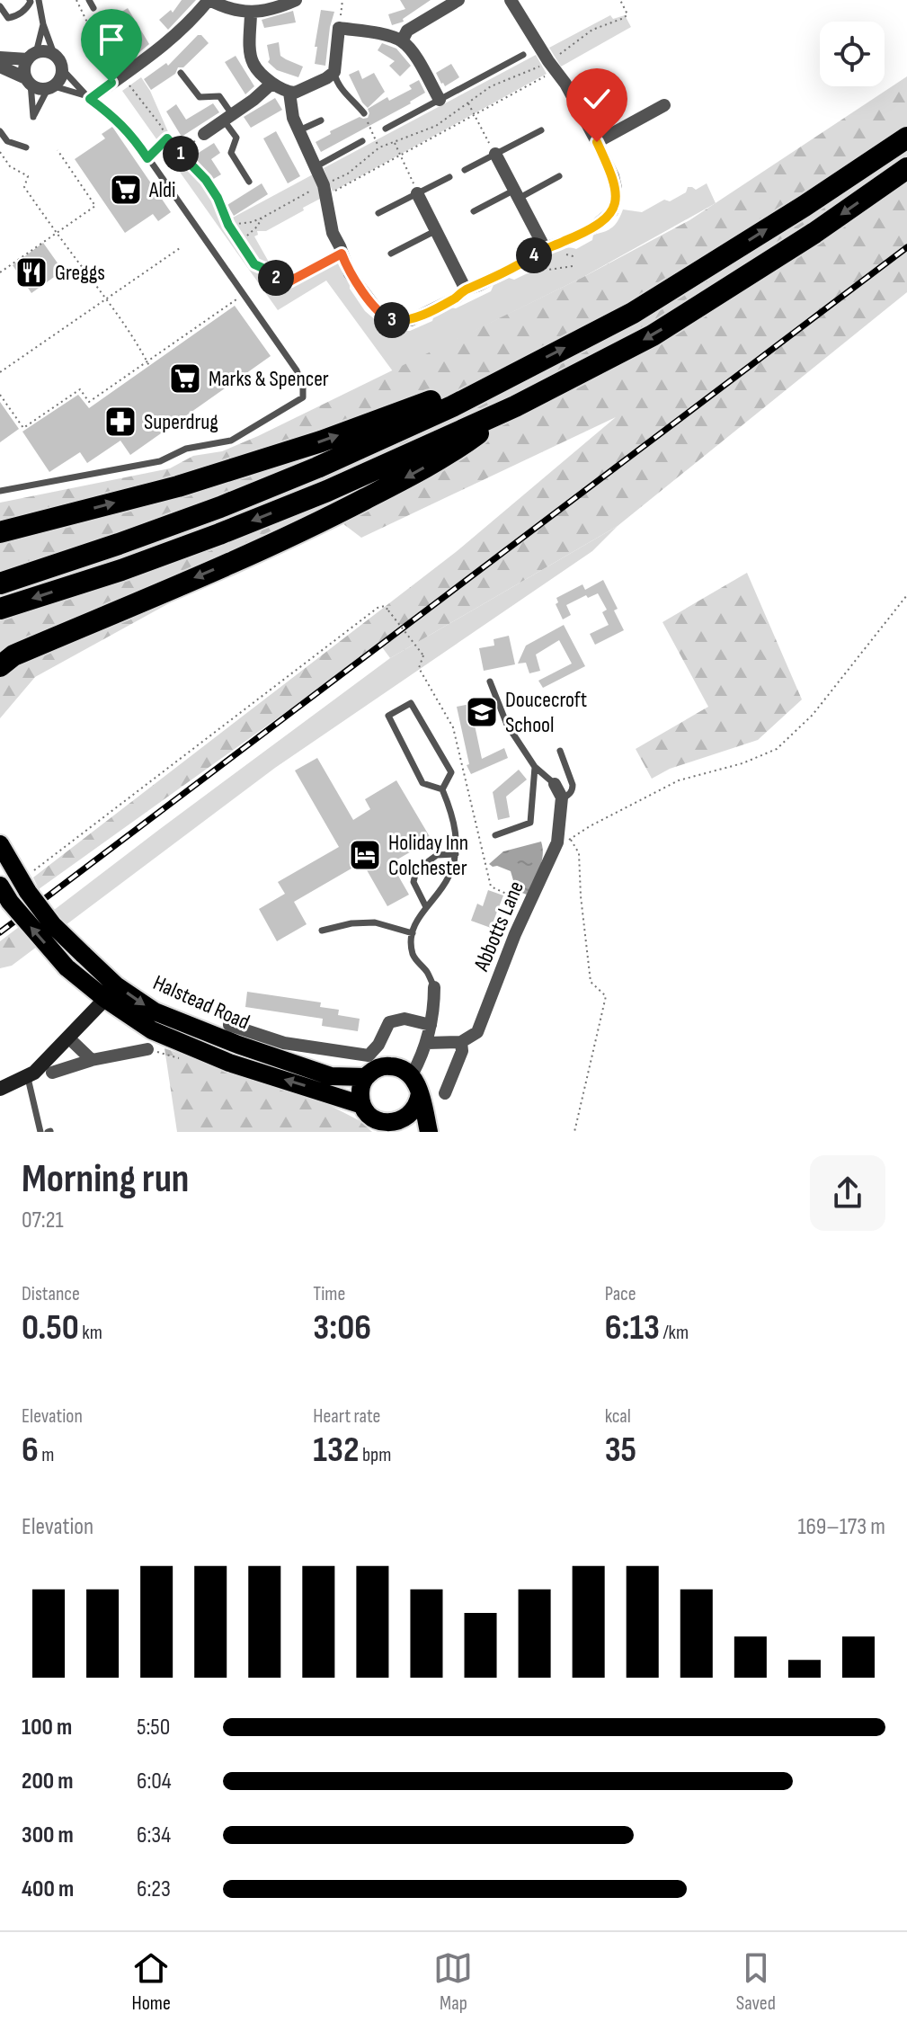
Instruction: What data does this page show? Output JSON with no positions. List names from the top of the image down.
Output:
{
  "streets": {
    "main road": ["Halstead Road"],
    "street": ["Abbotts Lane"]
  },
  "places": {
    "supermarket": ["Aldi", "Marks & Spencer"],
    "restaurant": ["Greggs"],
    "pharmacy": ["Superdrug"],
    "school or university": ["Doucecroft School"],
    "hotel": ["Holiday Inn Colchester"]
  },
  "page": {
    "pins": [
      "1",
      "4",
      "2",
      "3"
    ],
    "heading": ["Morning run", "07:21"],
    "stats": [
      ["Distance", "0.50 km"],
      ["Time", "3:06"],
      ["Pace", "6:13 /km"],
      ["Elevation", "6 m"],
      ["Heart rate", "132 bpm"],
      ["kcal", "35"]
    ],
    "chart": ["Elevation", "169–173 m"],
    "list": [
      {
        "name": "100 m",
        "note": "5:50"
      },
      {
        "name": "200 m",
        "note": "6:04"
      },
      {
        "name": "300 m",
        "note": "6:34"
      },
      {
        "name": "400 m",
        "note": "6:23"
      }
    ],
    "tabs": ["Home", "Map", "Saved"]
  }
}
